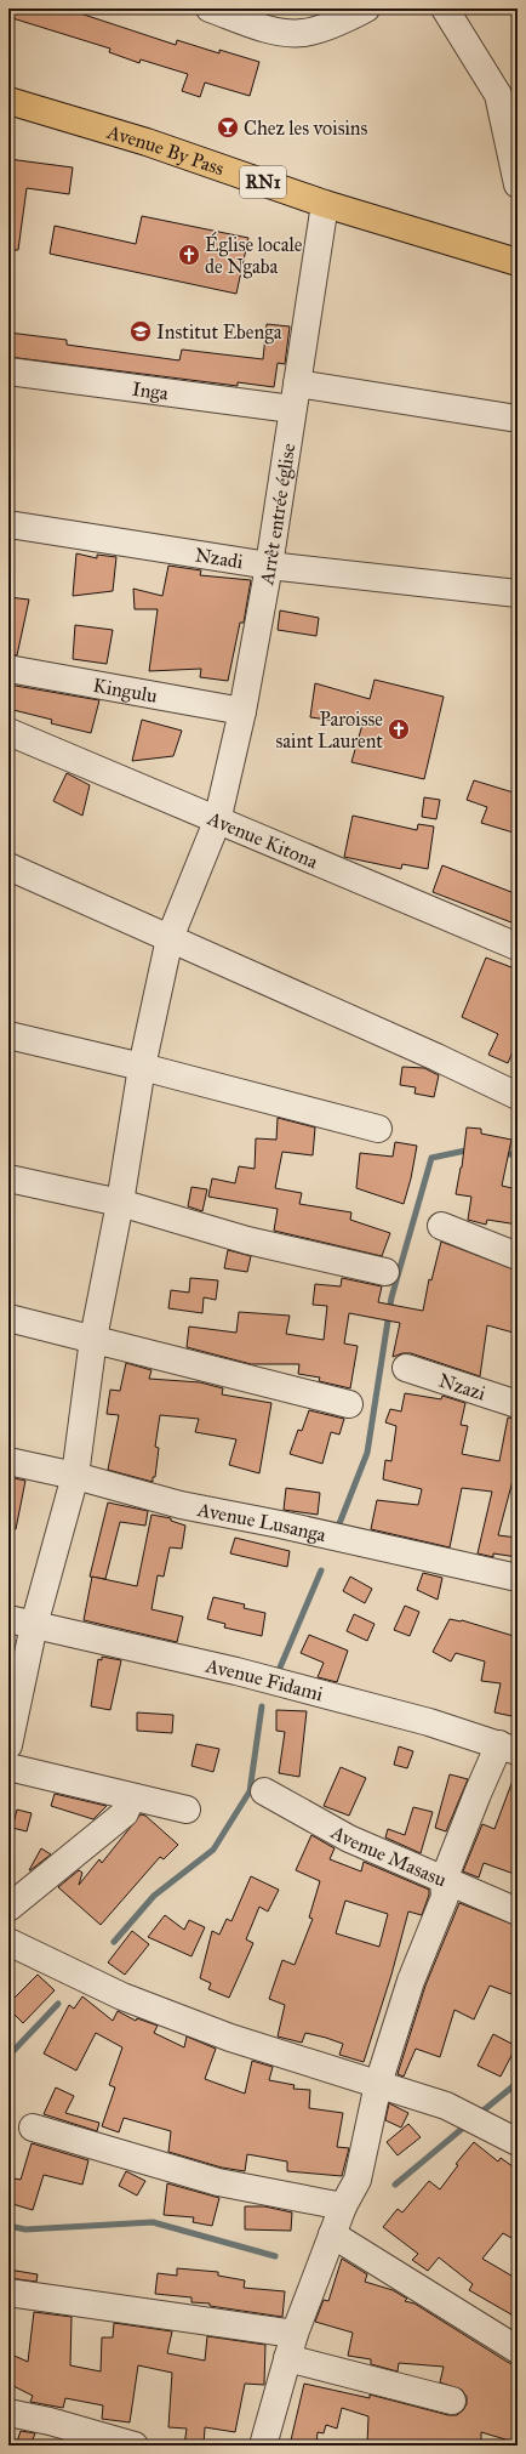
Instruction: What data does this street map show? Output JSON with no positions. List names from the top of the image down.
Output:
{
  "streets": {
    "highway": ["Avenue By Pass", "RN1"],
    "street": [
      "Inga",
      "Arrêt entrée église",
      "Nzadi",
      "Kingulu",
      "Avenue Kitona",
      "Nzazi",
      "Avenue Lusanga",
      "Avenue Fidami",
      "Avenue Masasu"
    ]
  },
  "crossings": [
    ["Avenue By Pass", "Arrêt entrée église"],
    ["Inga", "Arrêt entrée église"],
    ["Arrêt entrée église", "Nzadi"],
    ["Arrêt entrée église", "Kingulu"],
    ["Arrêt entrée église", "Avenue Kitona"],
    ["Arrêt entrée église", "Avenue Lusanga"],
    ["Arrêt entrée église", "Avenue Fidami"]
  ],
  "places": {
    "bar": ["Chez les voisins"],
    "church": ["Église locale de Ngaba", "Paroisse saint Laurent"],
    "school or university": ["Institut Ebenga"]
  }
}
